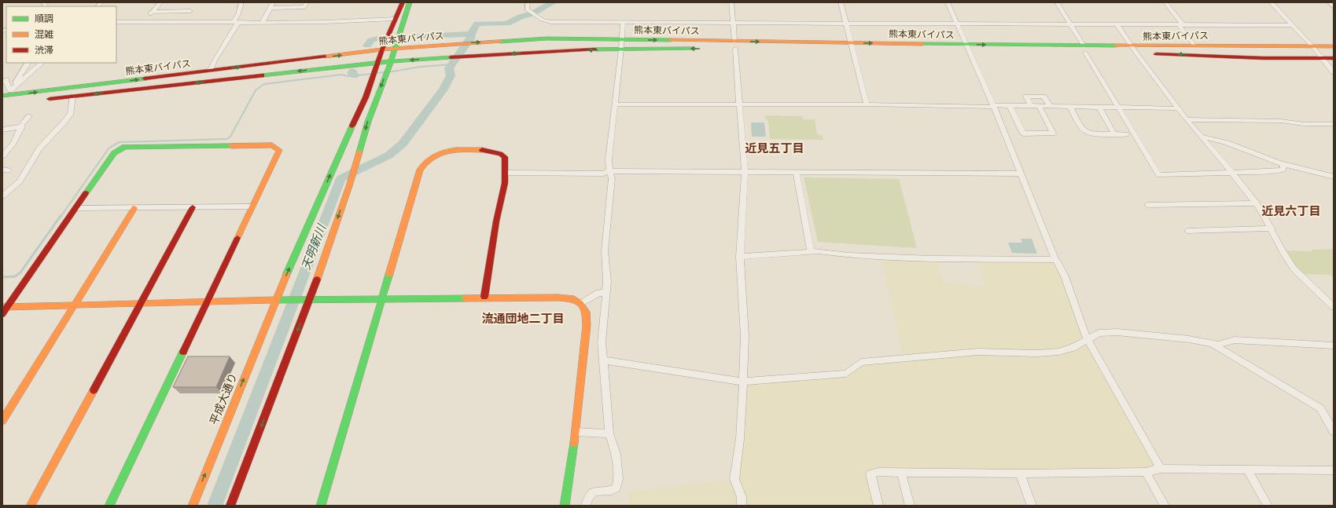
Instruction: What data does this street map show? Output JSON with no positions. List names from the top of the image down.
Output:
{
  "streets": {
    "main road": ["熊本東バイパス", "平成大通り"]
  },
  "crossings": [
    ["熊本東バイパス", "平成大通り"]
  ],
  "districts": ["近見五丁目", "近見六丁目", "流通団地二丁目"],
  "water": ["天明新川"],
  "legend": ["順調", "混雑", "渋滞"]
}
